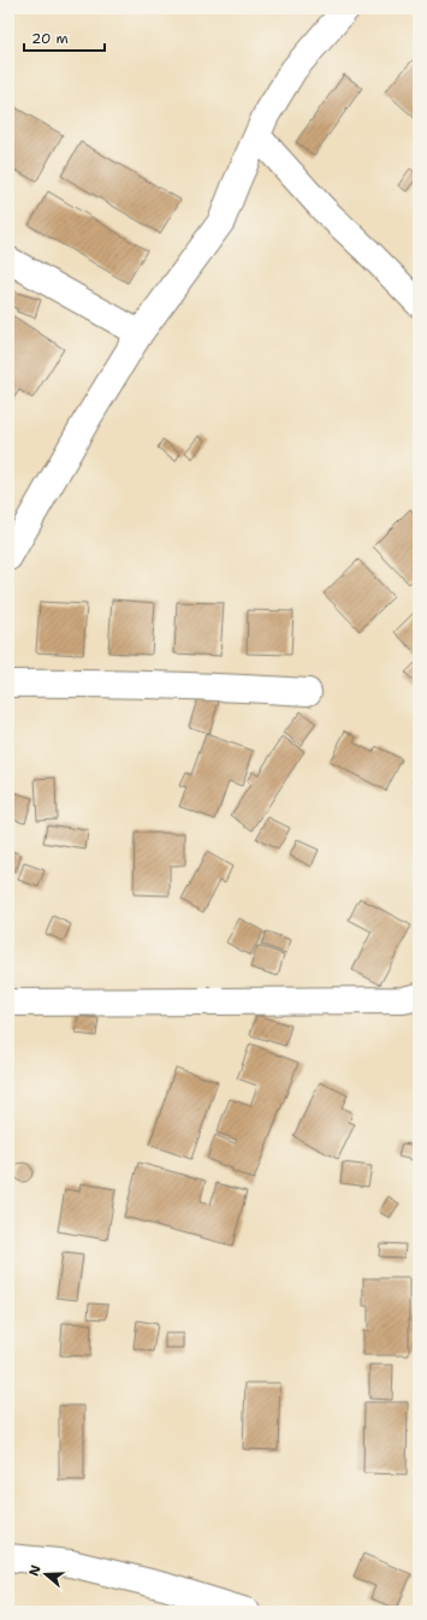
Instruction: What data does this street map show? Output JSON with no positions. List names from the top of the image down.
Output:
{
  "scale_bar": "20 m",
  "north": "left"
}
